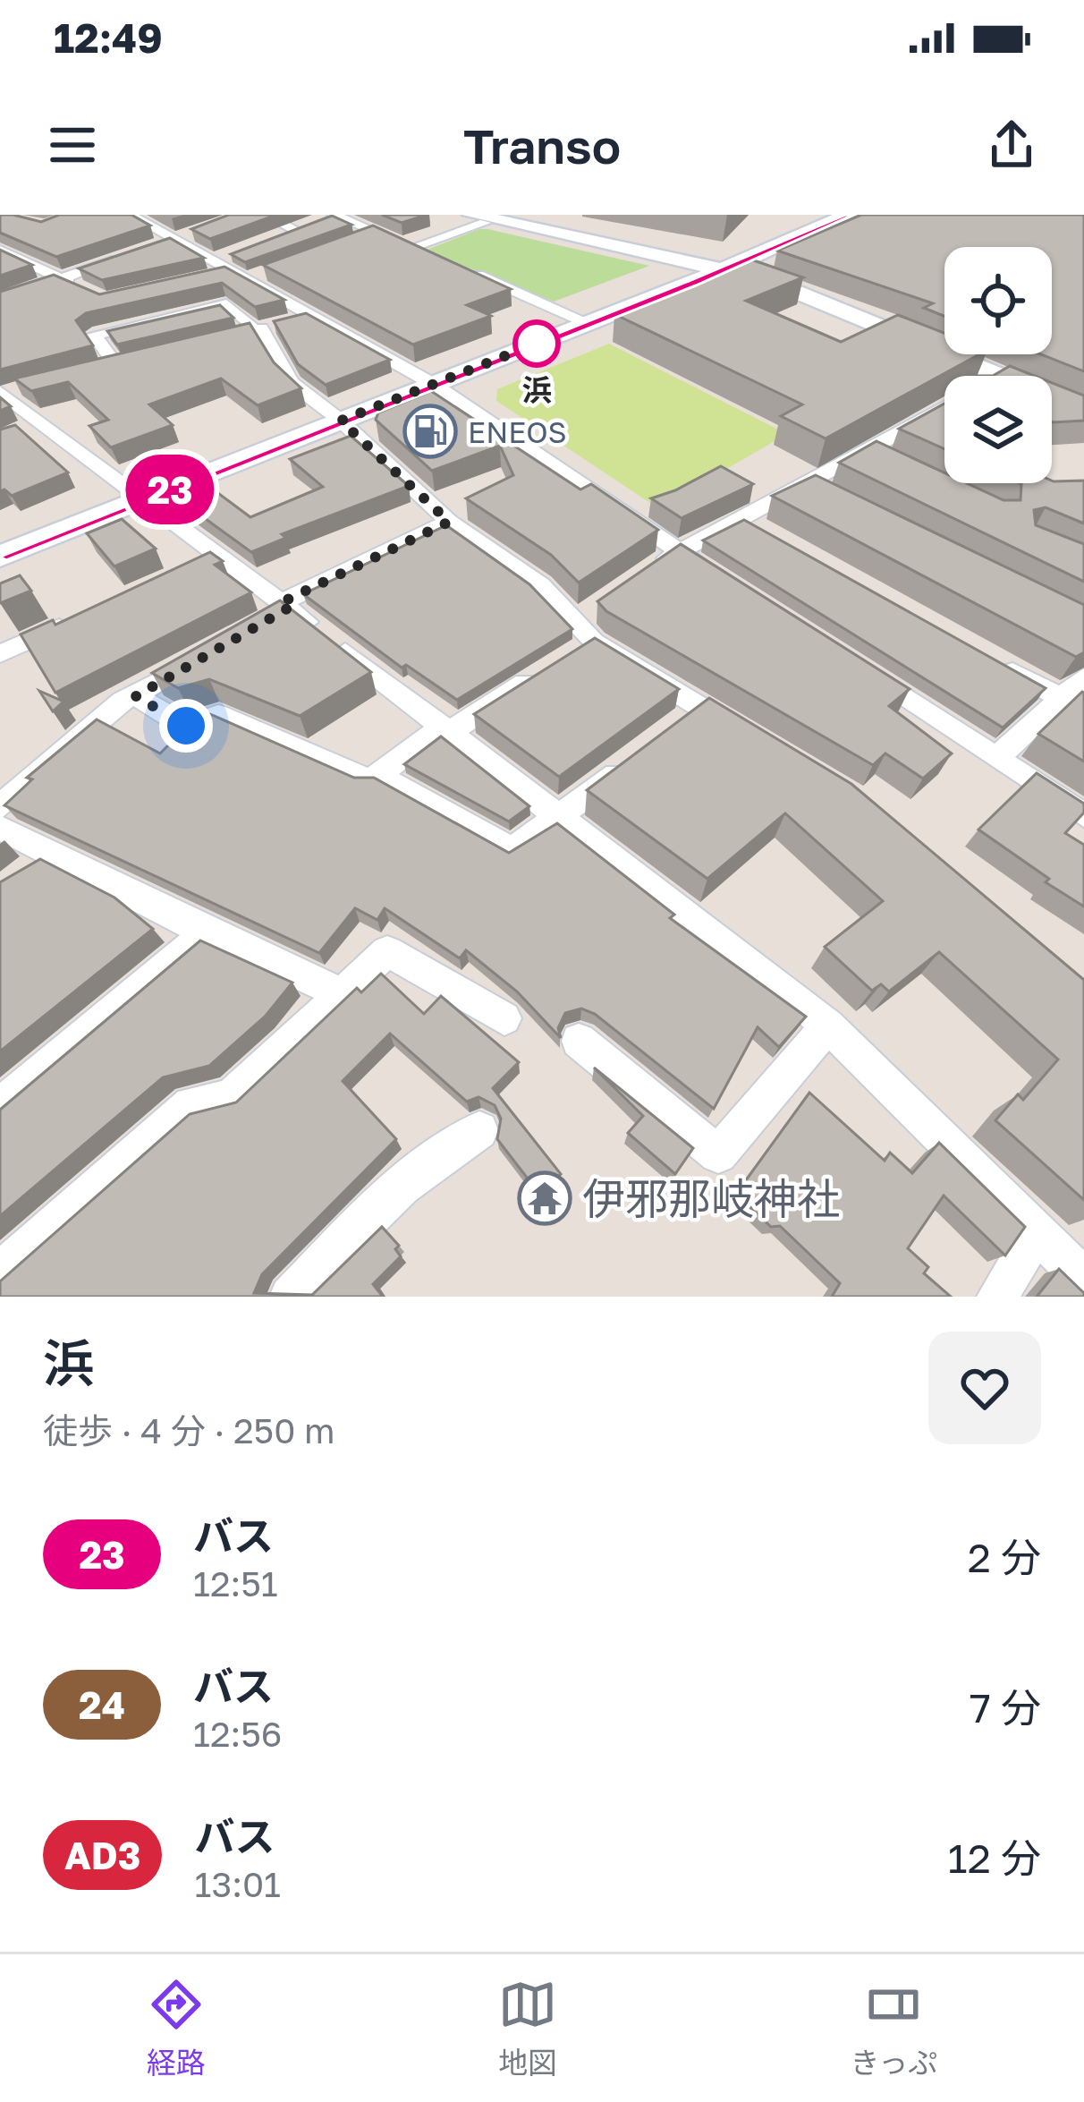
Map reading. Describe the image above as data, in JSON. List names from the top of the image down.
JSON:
{
  "places": {
    "other": ["浜"],
    "fuel station": ["ENEOS"],
    "temple": ["伊邪那岐神社"]
  },
  "lines": ["bus line 23"],
  "page": {
    "status": "12:49",
    "header": "Transo",
    "on_map": "23",
    "heading": ["浜", "徒歩 · 4 分 · 250 m"],
    "list": [
      {
        "mark": "23",
        "name": "バス",
        "note": "12:51",
        "value": "2 分"
      },
      {
        "mark": "24",
        "name": "バス",
        "note": "12:56",
        "value": "7 分"
      },
      {
        "mark": "AD3",
        "name": "バス",
        "note": "13:01",
        "value": "12 分"
      }
    ],
    "tabs": ["経路", "地図", "きっぷ"]
  }
}
